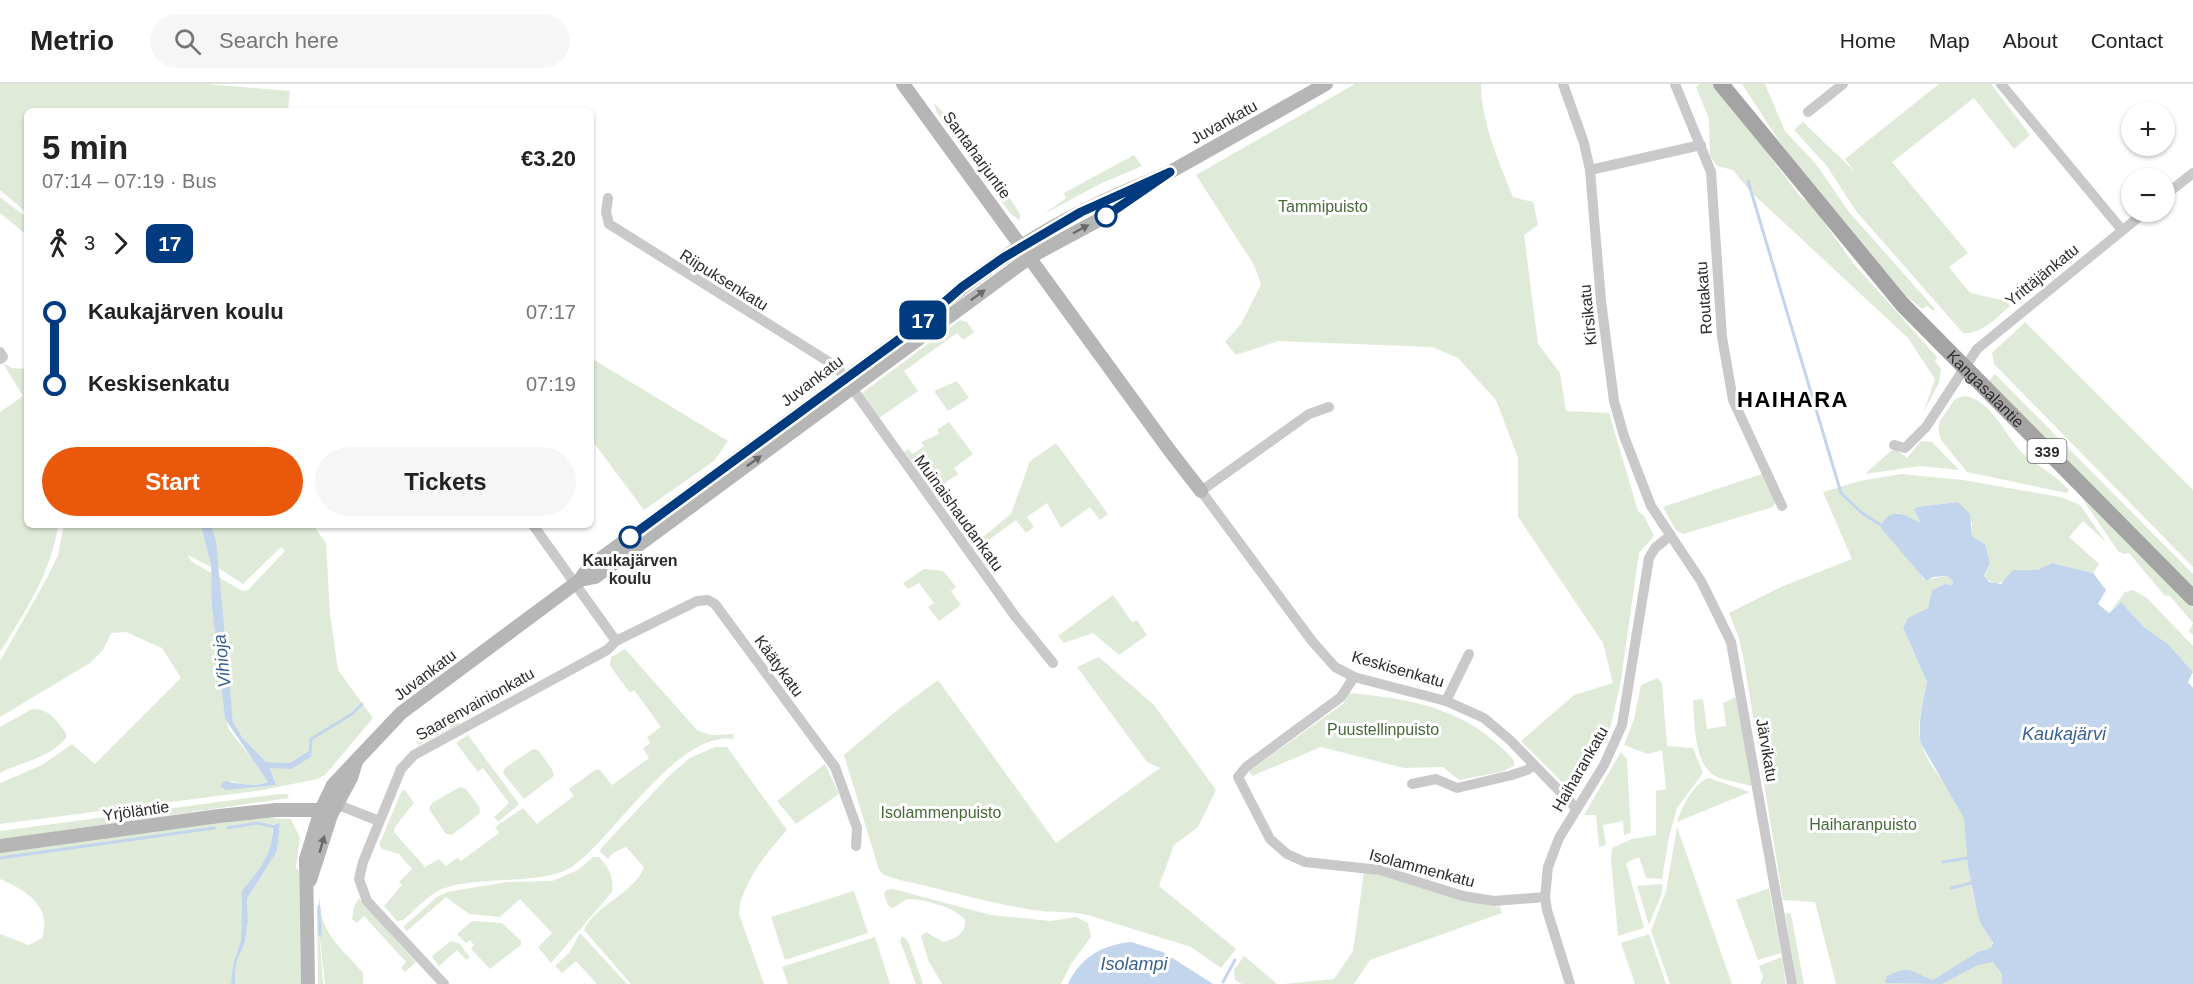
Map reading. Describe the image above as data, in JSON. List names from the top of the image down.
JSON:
{
  "streets": {
    "main road": [
      "Juvankatu",
      "Santaharjuntie",
      "Kangasalantie",
      "339",
      "Keskisenkatu",
      "Yrjöläntie"
    ],
    "street": [
      "Yrittäjänkatu",
      "Riipuksenkatu",
      "Routakatu",
      "Kirsikatu",
      "Muinaishaudankatu",
      "Käätykatu",
      "Saarenvainionkatu",
      "Järvikatu",
      "Haiharankatu",
      "Isolammenkatu"
    ]
  },
  "crossings": [
    ["Juvankatu", "Santaharjuntie"],
    ["Juvankatu", "Riipuksenkatu"],
    ["Juvankatu", "Muinaishaudankatu"],
    ["Juvankatu", "Keskisenkatu"],
    ["Juvankatu", "Yrjöläntie"],
    ["Santaharjuntie", "Keskisenkatu"],
    ["Yrittäjänkatu", "Kangasalantie"],
    ["Riipuksenkatu", "Muinaishaudankatu"],
    ["Kirsikatu", "Järvikatu"],
    ["Kirsikatu", "Haiharankatu"],
    ["Käätykatu", "Saarenvainionkatu"],
    ["Keskisenkatu", "Haiharankatu"],
    ["Keskisenkatu", "Isolammenkatu"],
    ["Järvikatu", "Haiharankatu"],
    ["Haiharankatu", "Isolammenkatu"]
  ],
  "districts": ["HAIHARA"],
  "water": ["Vihioja", "Kaukajärvi", "Isolampi"],
  "parks": [
    "Tammipuisto",
    "Puustellinpuisto",
    "Isolammenpuisto",
    "Haiharanpuisto"
  ],
  "places": ["Kaukajärven koulu"],
  "lines": ["bus line 17"],
  "page": {
    "header": "Metrio",
    "search": "Search here",
    "nav": [
      "Home",
      "Map",
      "About",
      "Contact"
    ],
    "on_map": "17",
    "map_buttons": ["+", "−"],
    "heading": ["5 min", "07:14 – 07:19 · Bus", "€3.20"],
    "legs": ["3", "17"],
    "list": [
      {
        "name": "Kaukajärven koulu",
        "value": "07:17"
      },
      {
        "name": "Keskisenkatu",
        "value": "07:19"
      }
    ],
    "buttons": ["Start", "Tickets"]
  }
}
